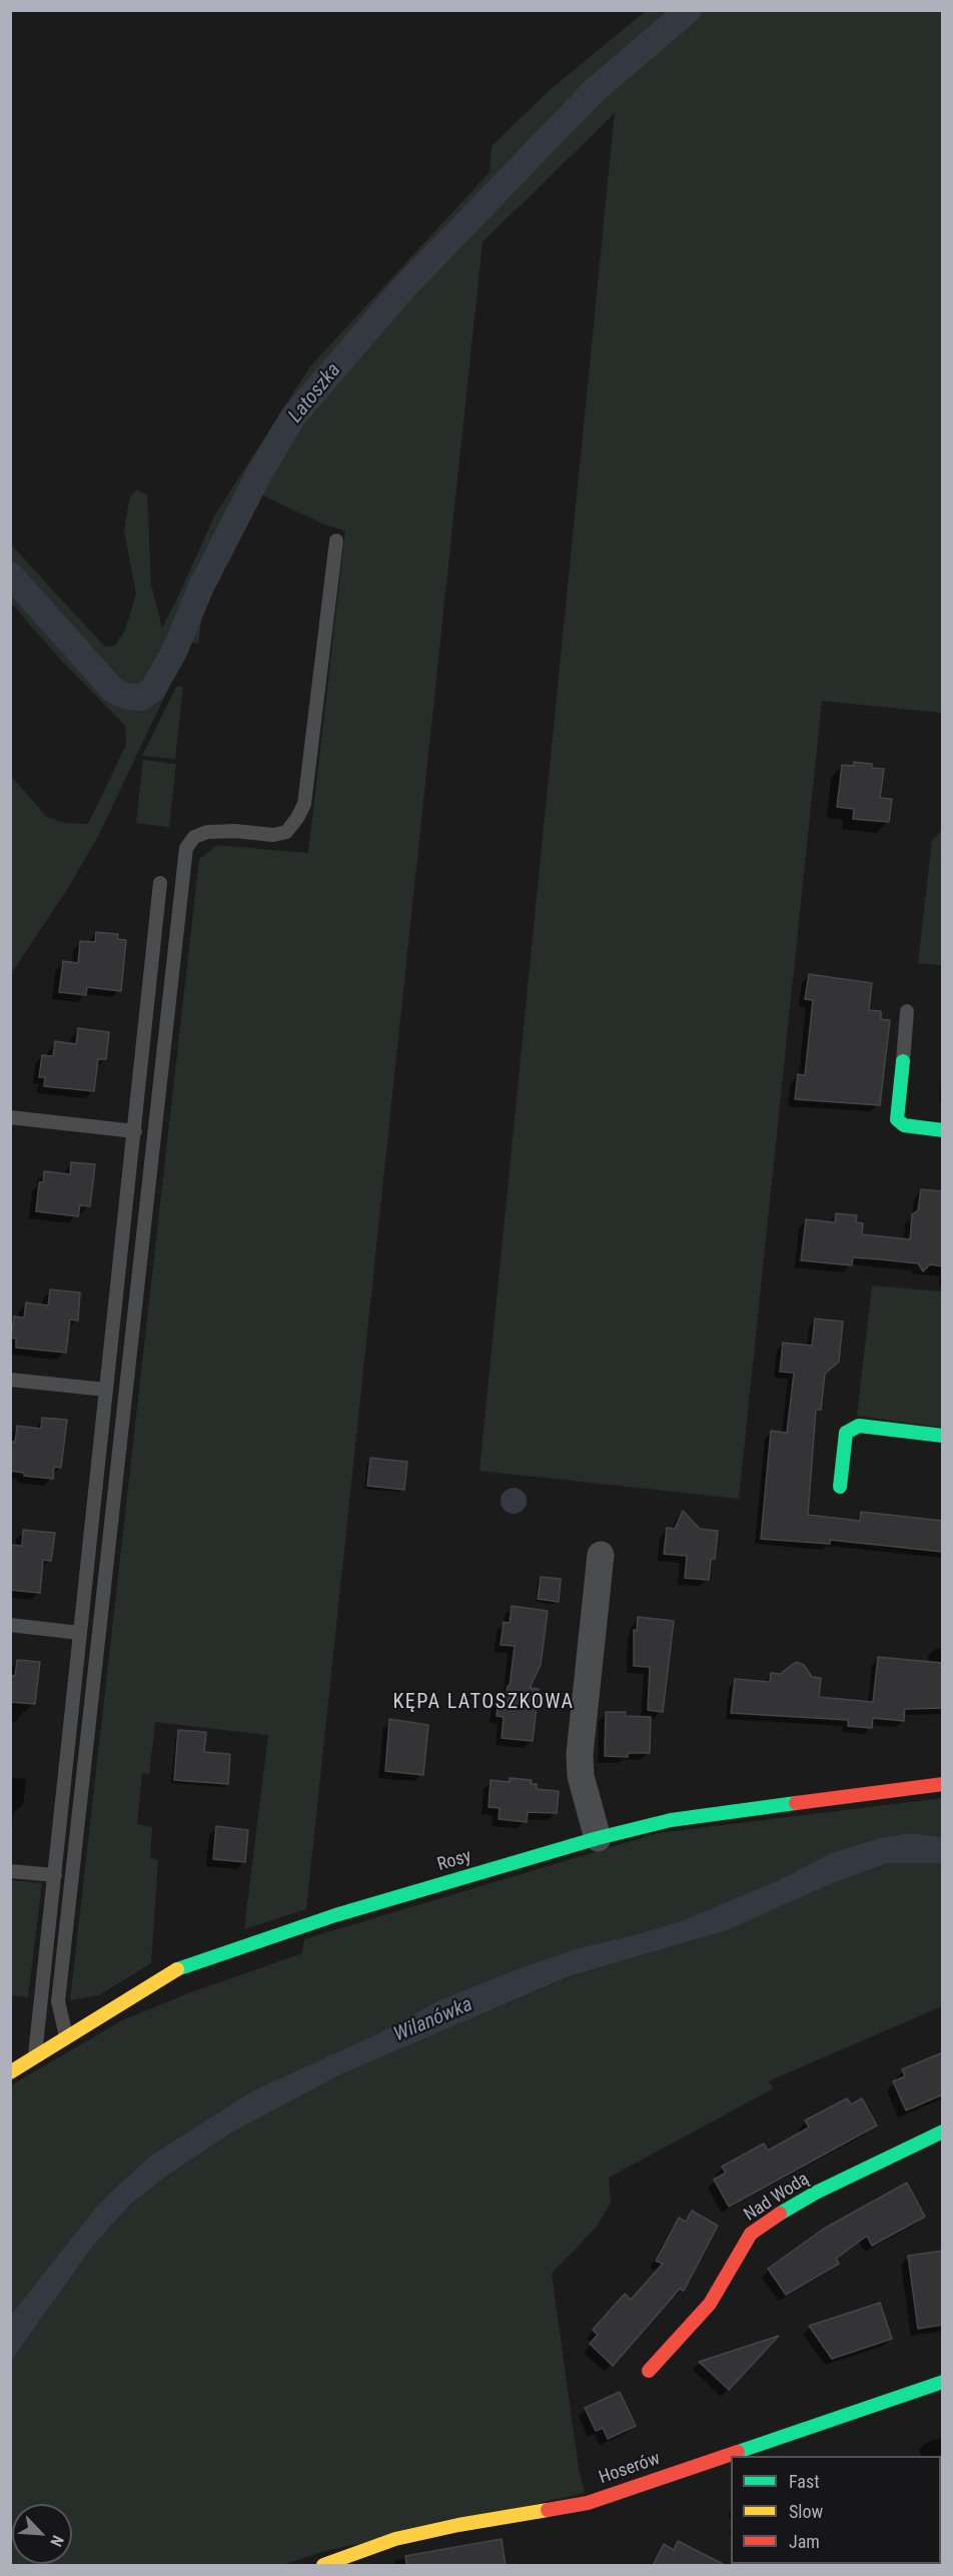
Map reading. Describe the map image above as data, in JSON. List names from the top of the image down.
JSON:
{
  "streets": {
    "street": ["Rosy", "Nad Wodą", "Hoserów"]
  },
  "districts": ["KĘPA LATOSZKOWA"],
  "water": ["Latoszka", "Wilanówka"],
  "legend": ["Fast", "Slow", "Jam"],
  "north": "bottom right"
}
